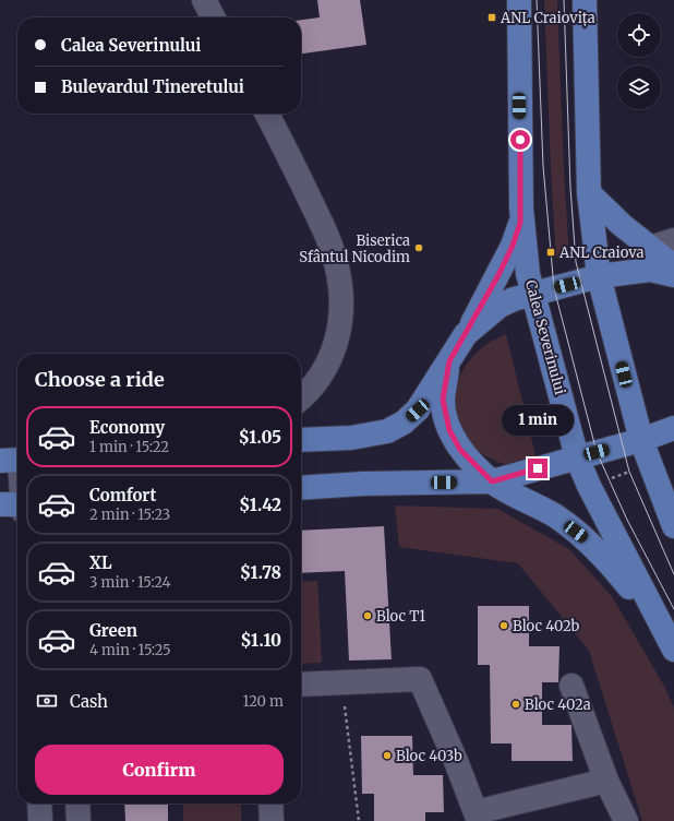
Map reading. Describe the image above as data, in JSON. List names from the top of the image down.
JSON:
{
  "streets": {
    "main road": ["Calea Severinului"]
  },
  "places": {
    "transit": ["ANL Craiovița", "ANL Craiova"],
    "other": [
      "Biserica Sfântul Nicodim",
      "Bloc T1",
      "Bloc 402b",
      "Bloc 402a",
      "Bloc 403b"
    ]
  },
  "page": {
    "banner": ["Calea Severinului", "Bulevardul Tineretului"],
    "heading": "Choose a ride",
    "bubble": "1 min",
    "list": [
      {
        "name": "Economy",
        "note": "1 min · 15:22",
        "value": "$1.05"
      },
      {
        "name": "Comfort",
        "note": "2 min · 15:23",
        "value": "$1.42"
      },
      {
        "name": "XL",
        "note": "3 min · 15:24",
        "value": "$1.78"
      },
      {
        "name": "Green",
        "note": "4 min · 15:25",
        "value": "$1.10"
      }
    ],
    "pay": ["Cash", "120 m"],
    "buttons": "Confirm"
  }
}
